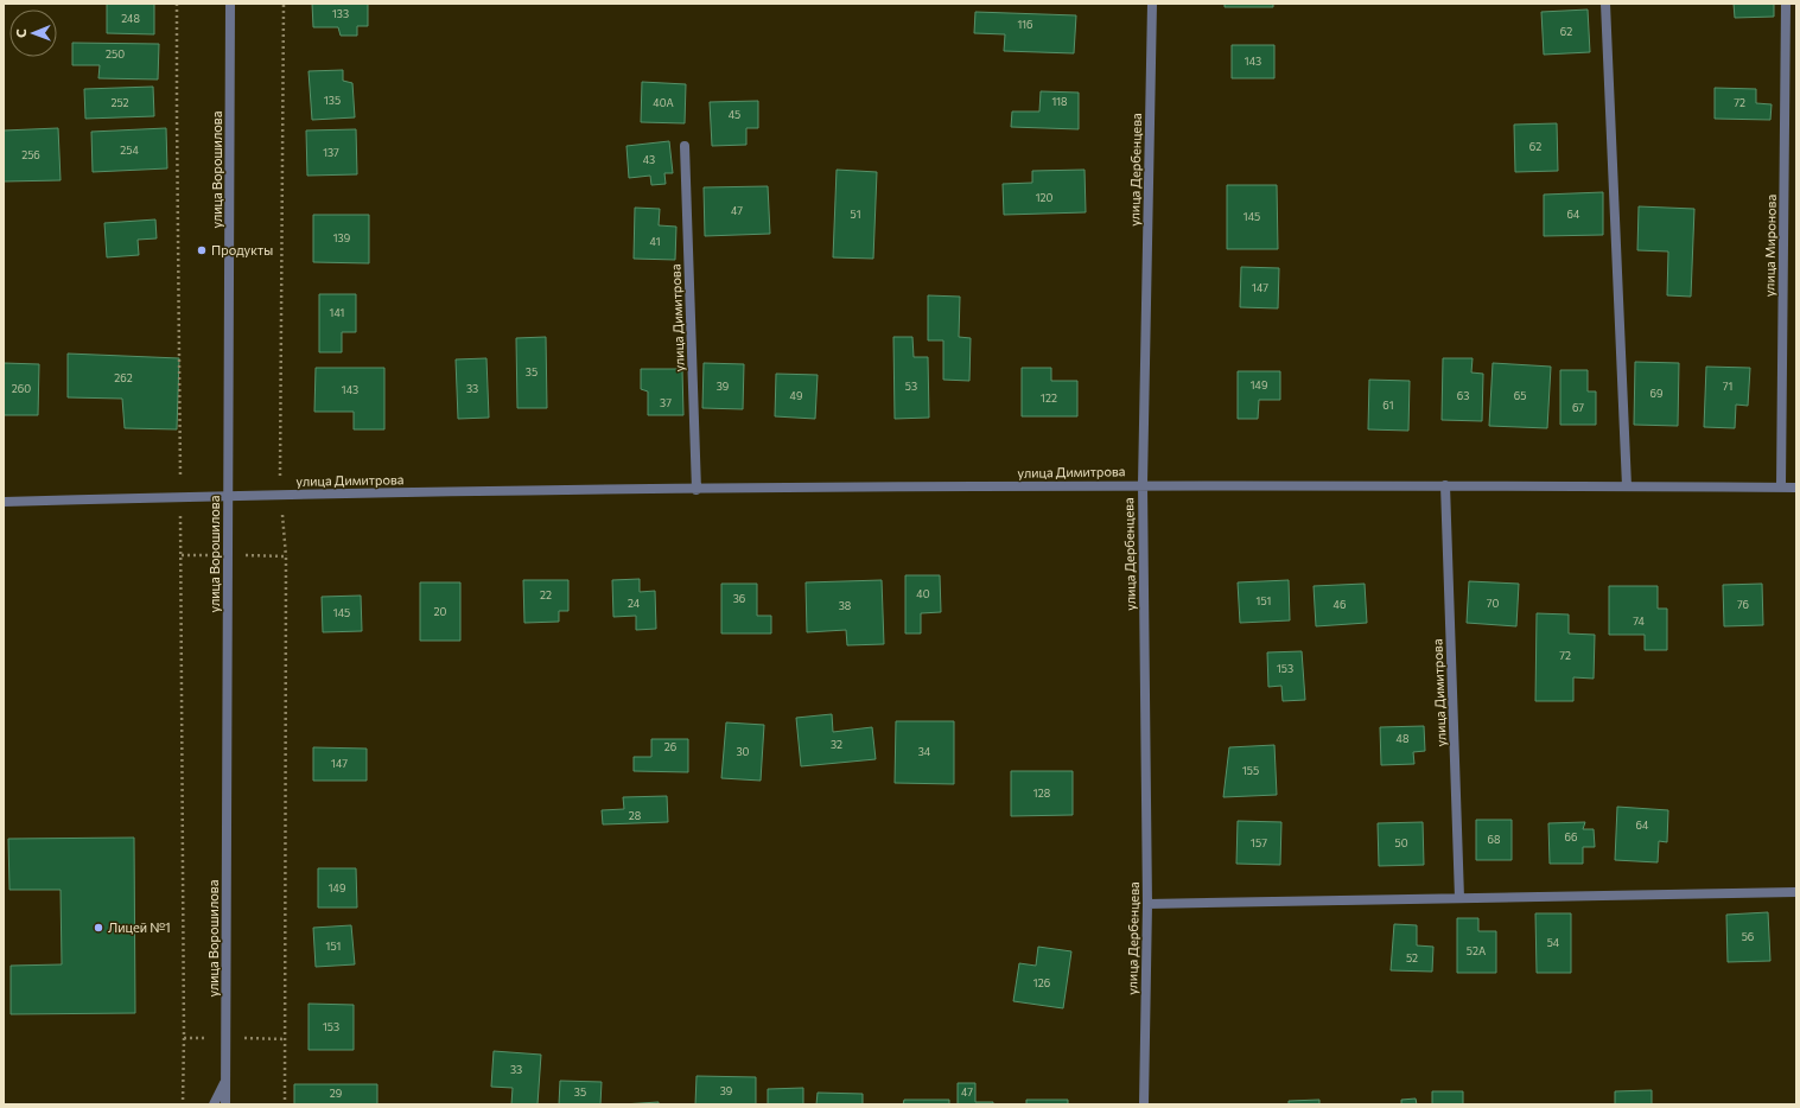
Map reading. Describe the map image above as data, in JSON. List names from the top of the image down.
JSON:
{
  "streets": {
    "street": [
      "улица Ворошилова",
      "улица Дербенцева",
      "улица Миронова",
      "улица Димитрова"
    ]
  },
  "crossings": [
    ["улица Ворошилова", "улица Димитрова"],
    ["улица Дербенцева", "улица Димитрова"],
    ["улица Миронова", "улица Димитрова"]
  ],
  "places": ["Продукты", "Лицей №1"],
  "house_numbers": [
    "133",
    "248",
    "116",
    "62",
    "250",
    "143",
    "135",
    "118",
    "252",
    "40А",
    "72",
    "45",
    "62",
    "254",
    "137",
    "256",
    "43",
    "120",
    "47",
    "51",
    "64",
    "145",
    "139",
    "41",
    "147",
    "141",
    "35",
    "262",
    "149",
    "39",
    "53",
    "71",
    "260",
    "33",
    "143",
    "69",
    "49",
    "63",
    "65",
    "122",
    "37",
    "61",
    "67",
    "40",
    "22",
    "36",
    "151",
    "24",
    "70",
    "46",
    "76",
    "38",
    "20",
    "145",
    "74",
    "72",
    "153",
    "48",
    "32",
    "26",
    "30",
    "34",
    "147",
    "155",
    "128",
    "28",
    "64",
    "66",
    "68",
    "157",
    "50",
    "149",
    "56",
    "54",
    "151",
    "52А",
    "52",
    "126",
    "153",
    "33",
    "39",
    "35",
    "47",
    "29"
  ],
  "north": "left"
}
